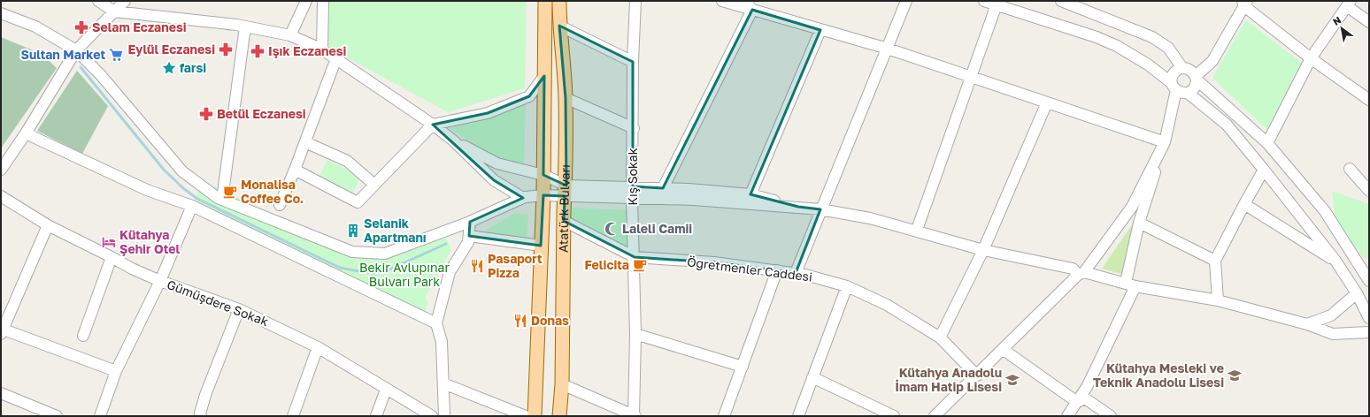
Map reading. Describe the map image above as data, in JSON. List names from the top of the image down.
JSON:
{
  "streets": {
    "main road": ["Atatürk Bulvarı"],
    "street": ["Kış Sokak", "Öğretmenler Caddesi", "Gümüşdere Sokak"]
  },
  "crossings": [
    ["Kış Sokak", "Öğretmenler Caddesi"],
    ["Atatürk Bulvarı", "Öğretmenler Caddesi"]
  ],
  "parks": ["Bekir Avlupınar Bulvarı Park"],
  "places": {
    "pharmacy": [
      "Selam Eczanesi",
      "Eylül Eczanesi",
      "Işık Eczanesi",
      "Betül Eczanesi"
    ],
    "supermarket": ["Sultan Market"],
    "place": ["farsi"],
    "cafe": ["Monalisa Coffee Co.", "Felicita"],
    "mosque": ["Laleli Camii"],
    "building": ["Selanik Apartmanı"],
    "hotel": ["Kütahya Şehir Otel"],
    "restaurant": ["Pasaport Pizza", "Donas"],
    "school or university": ["Kütahya Mesleki ve Teknik Anadolu Lisesi", "Kütahya Anadolu İmam Hatip Lisesi"]
  },
  "north": "top left"
}
